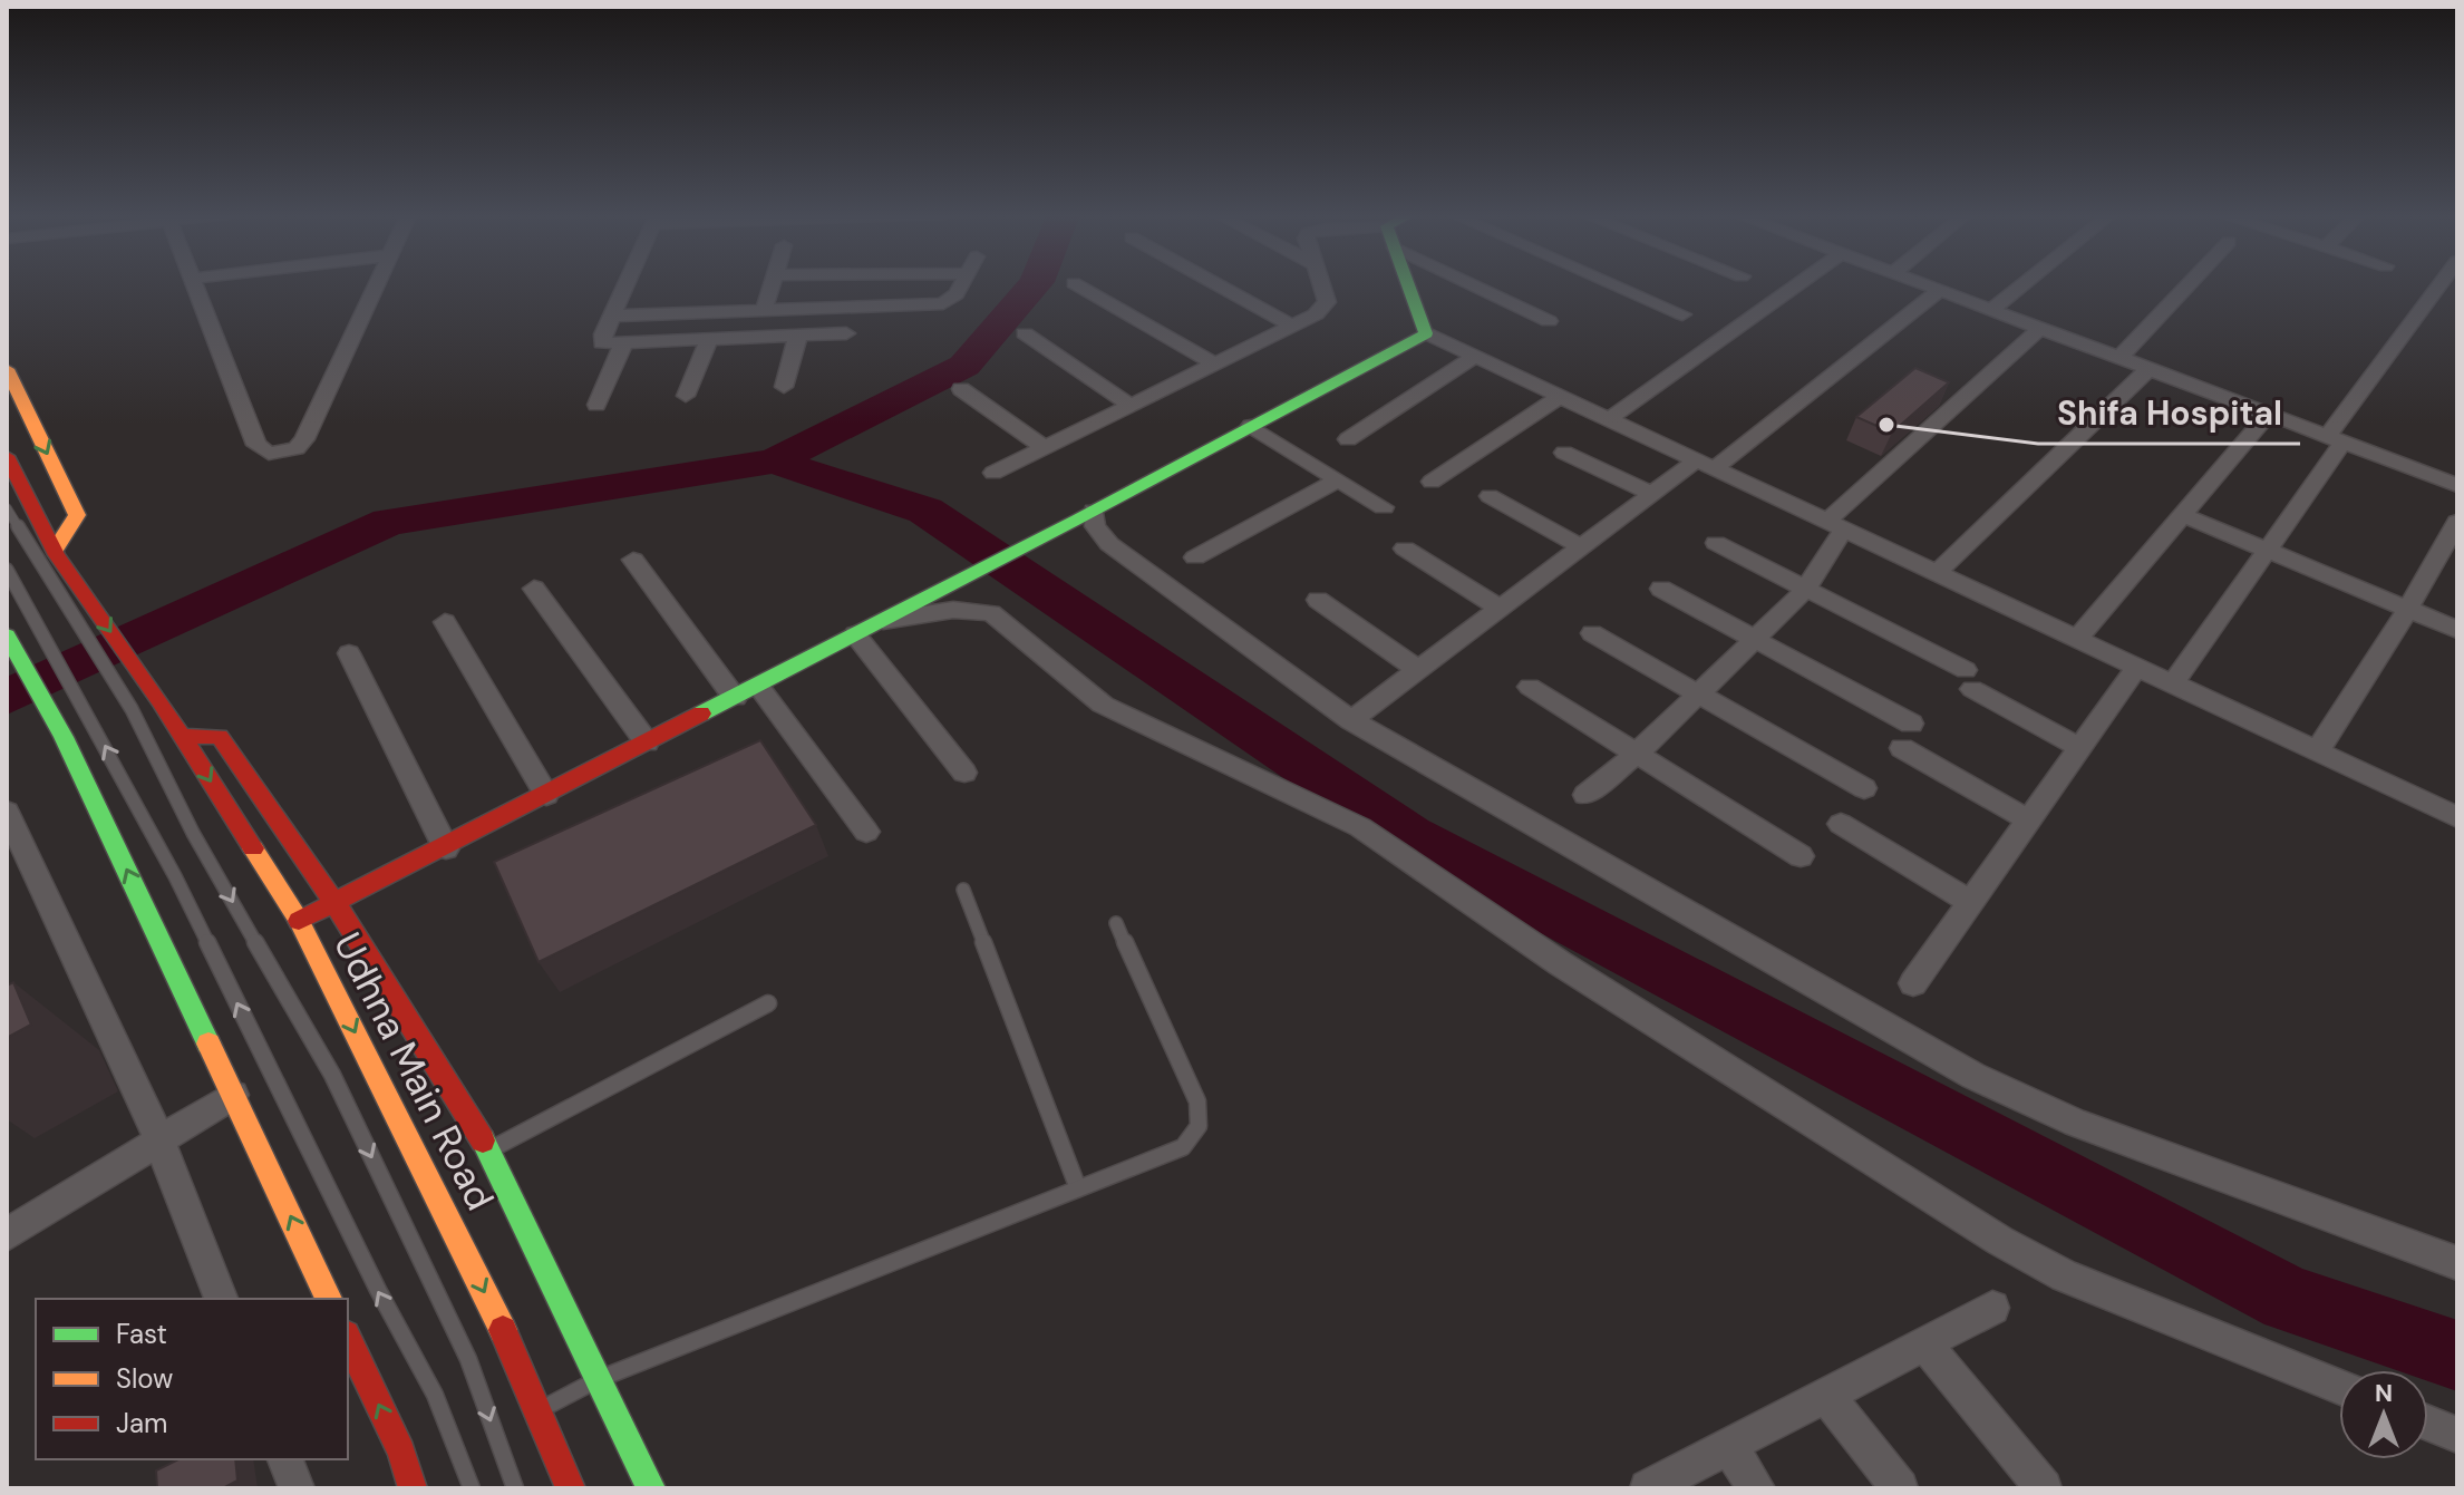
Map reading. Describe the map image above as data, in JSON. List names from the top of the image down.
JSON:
{
  "streets": {
    "main road": ["Udhna Main Road"]
  },
  "places": ["Shifa Hospital"],
  "legend": ["Fast", "Slow", "Jam"],
  "north": "top"
}
